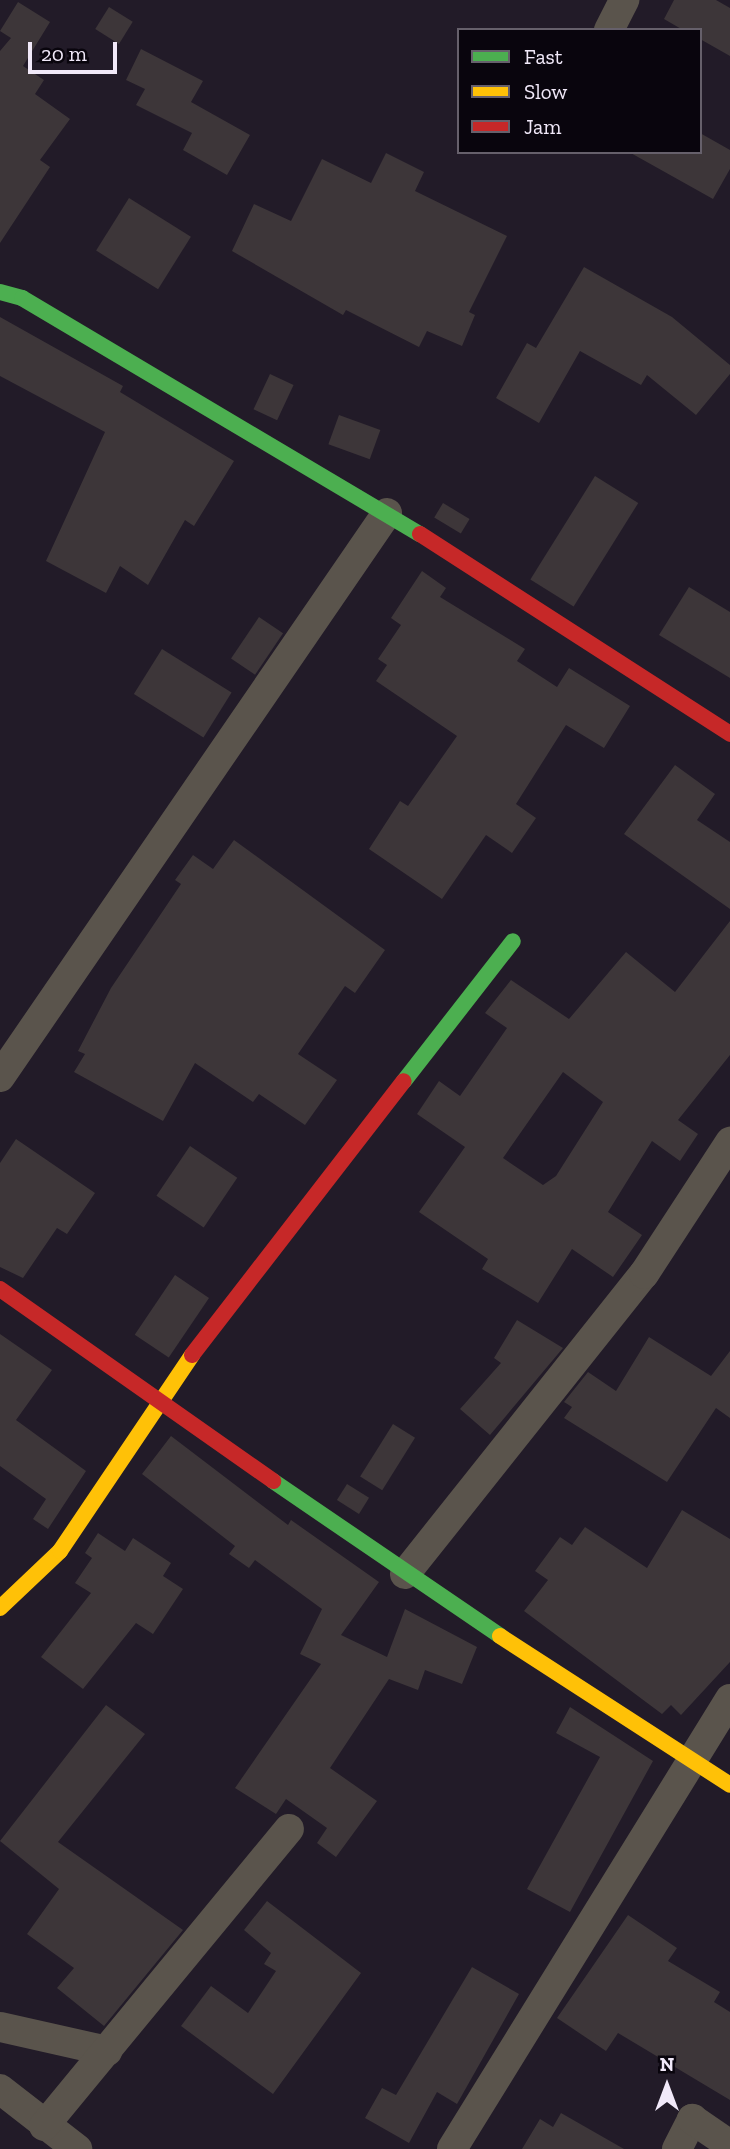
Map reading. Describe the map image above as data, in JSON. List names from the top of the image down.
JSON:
{
  "legend": ["Fast", "Slow", "Jam"],
  "scale_bar": "20 m",
  "north": "top"
}
